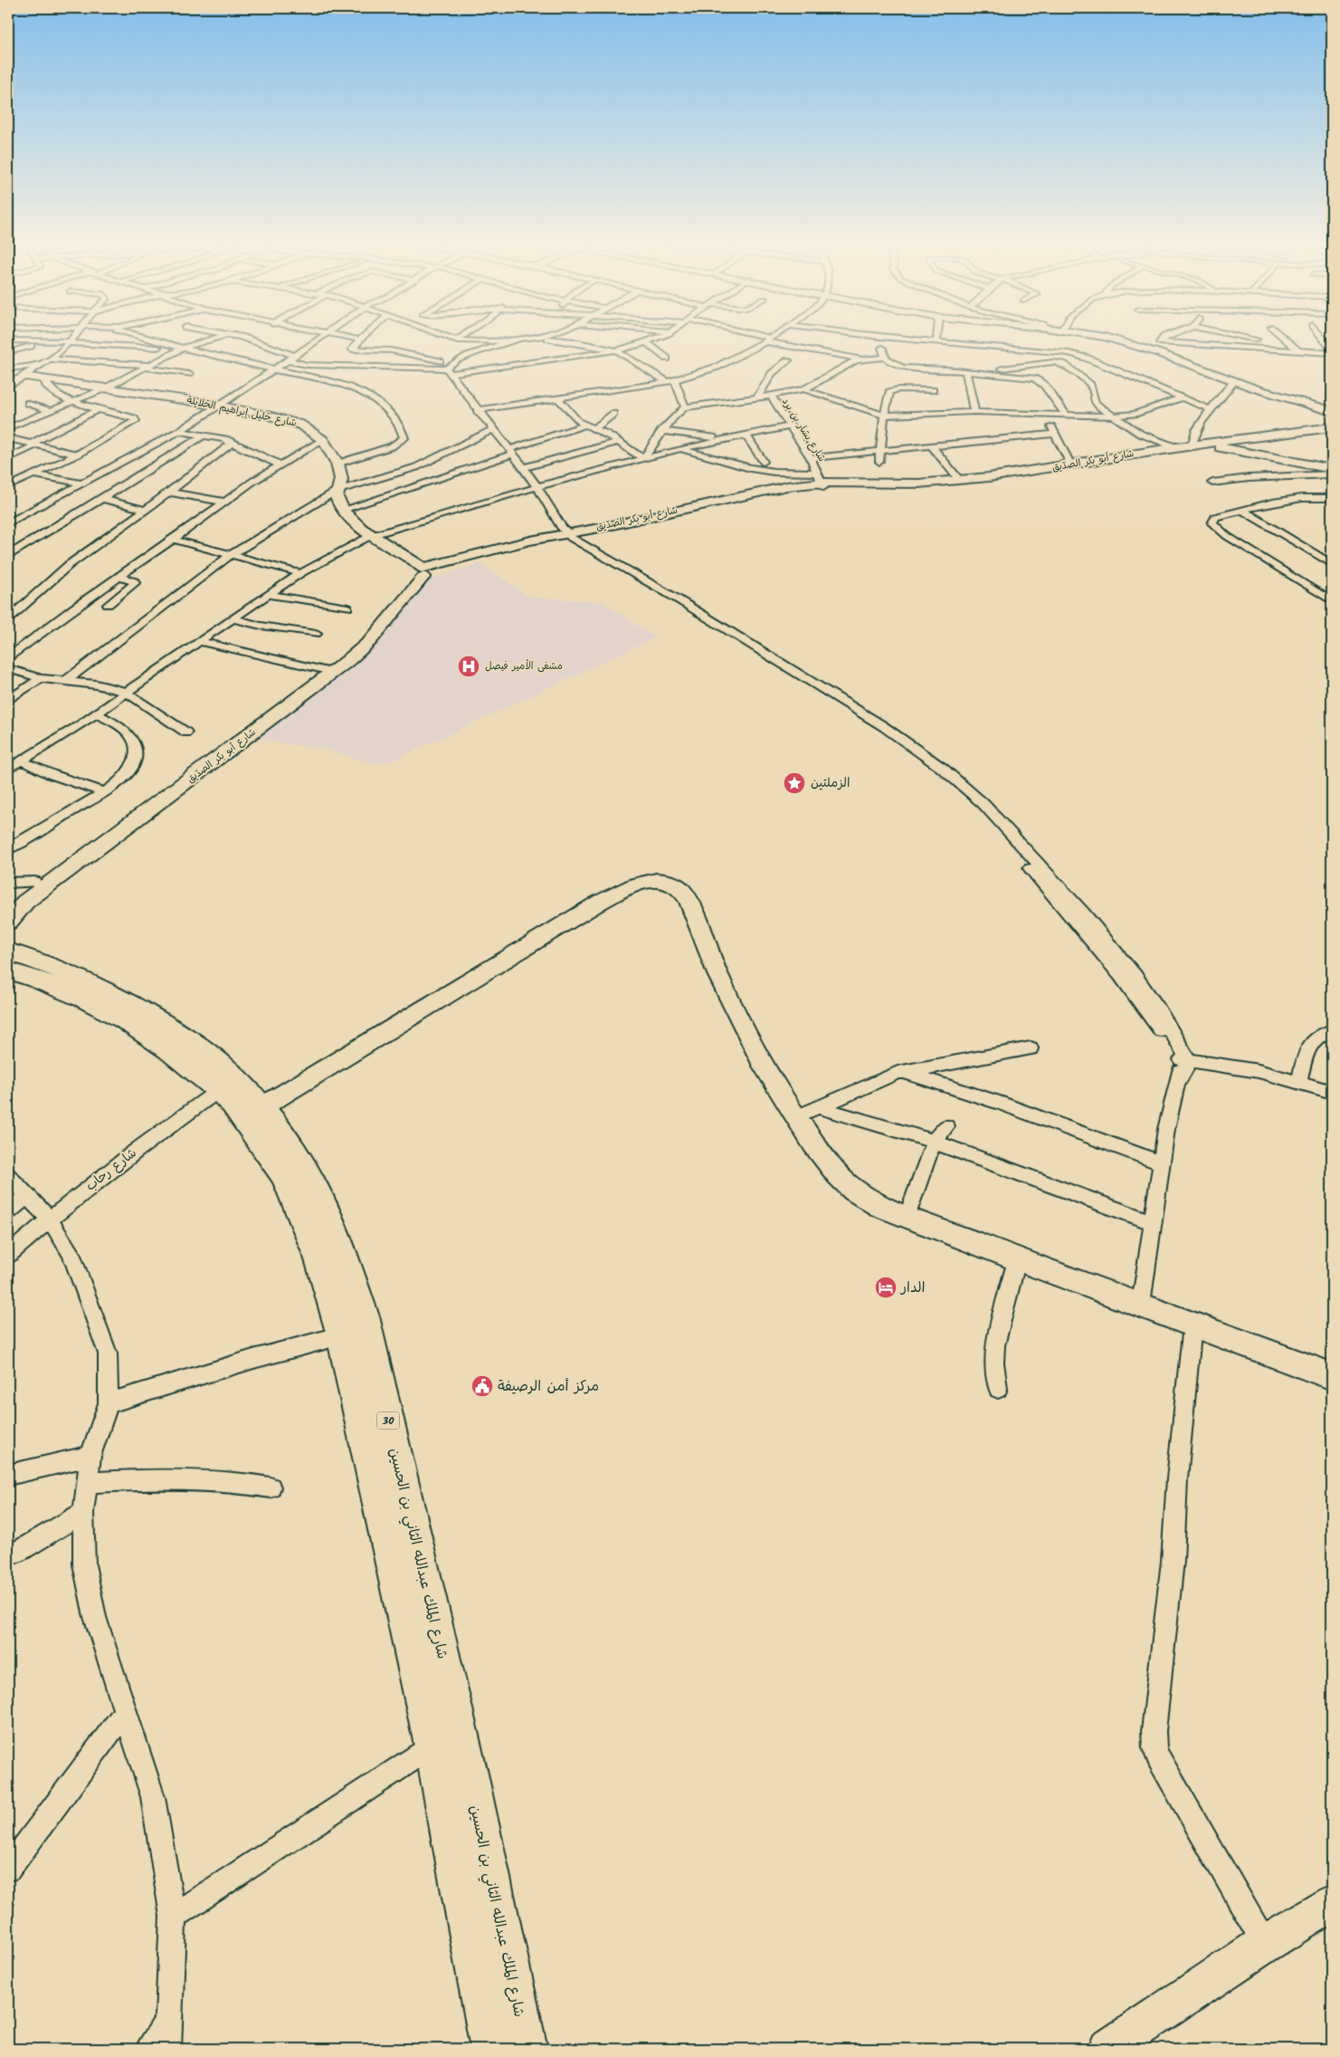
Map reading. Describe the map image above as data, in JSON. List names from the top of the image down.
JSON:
{
  "streets": {
    "main road": ["30", "شارع الملك عبدالله الثاني بن الحسين"],
    "street": [
      "شارع خليل إبراهيم الخلايلة",
      "شارع بشار بن برد",
      "شارع أبو بكر الصدّيق",
      "شارع رحاب"
    ]
  },
  "crossings": [
    ["شارع خليل إبراهيم الخلايلة", "شارع أبو بكر الصدّيق"],
    ["شارع بشار بن برد", "شارع أبو بكر الصدّيق"],
    ["شارع رحاب", "شارع الملك عبدالله الثاني بن الحسين"]
  ],
  "places": {
    "hospital": ["مشفى الأمير فيصل"],
    "place": ["الزملتين"],
    "hotel": ["الدار"],
    "public building": ["مركز أمن الرصيفة"]
  }
}
